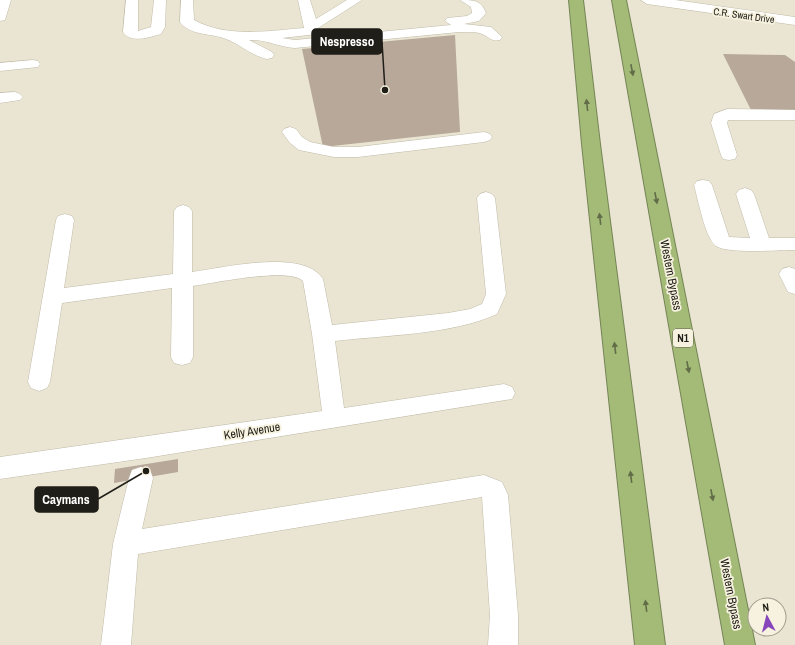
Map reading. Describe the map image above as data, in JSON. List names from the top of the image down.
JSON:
{
  "streets": {
    "highway": ["Western Bypass", "N1"],
    "street": ["C.R. Swart Drive", "Kelly Avenue"]
  },
  "places": ["Nespresso", "Caymans"],
  "north": "top"
}
